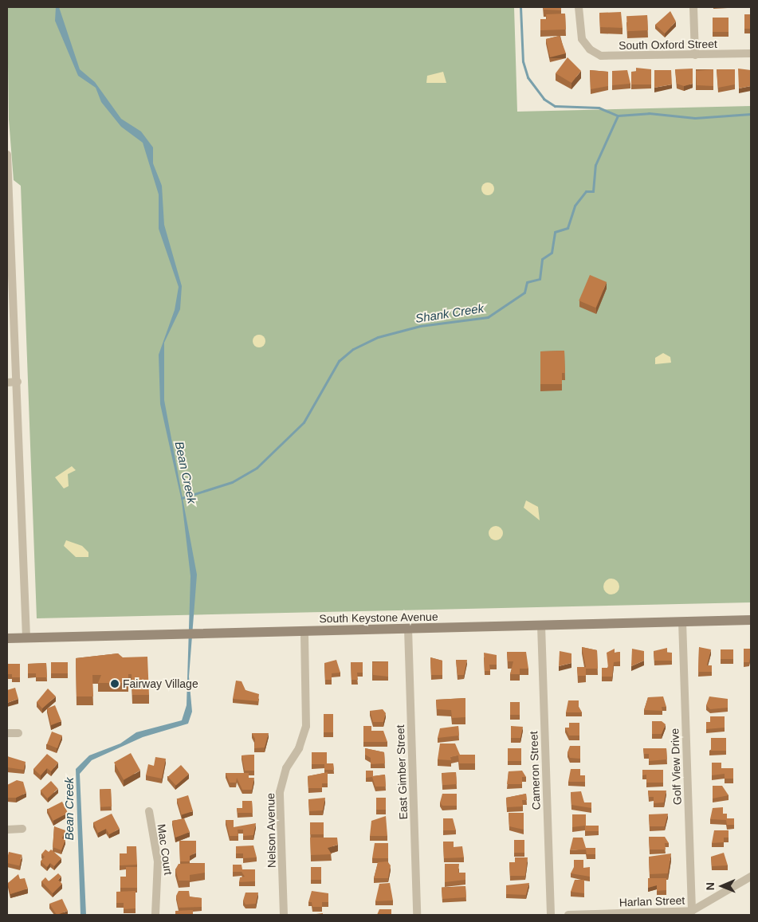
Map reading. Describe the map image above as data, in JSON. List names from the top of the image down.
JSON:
{
  "streets": {
    "main road": ["South Keystone Avenue"],
    "street": [
      "South Oxford Street",
      "Golf View Drive",
      "Cameron Street",
      "East Gimber Street",
      "Nelson Avenue",
      "Mac Court",
      "Harlan Street"
    ]
  },
  "crossings": [
    ["South Keystone Avenue", "Golf View Drive"],
    ["South Keystone Avenue", "Cameron Street"],
    ["South Keystone Avenue", "East Gimber Street"],
    ["South Keystone Avenue", "Nelson Avenue"],
    ["Golf View Drive", "Harlan Street"]
  ],
  "water": ["Shank Creek", "Bean Creek"],
  "places": ["Fairway Village"],
  "north": "left"
}
